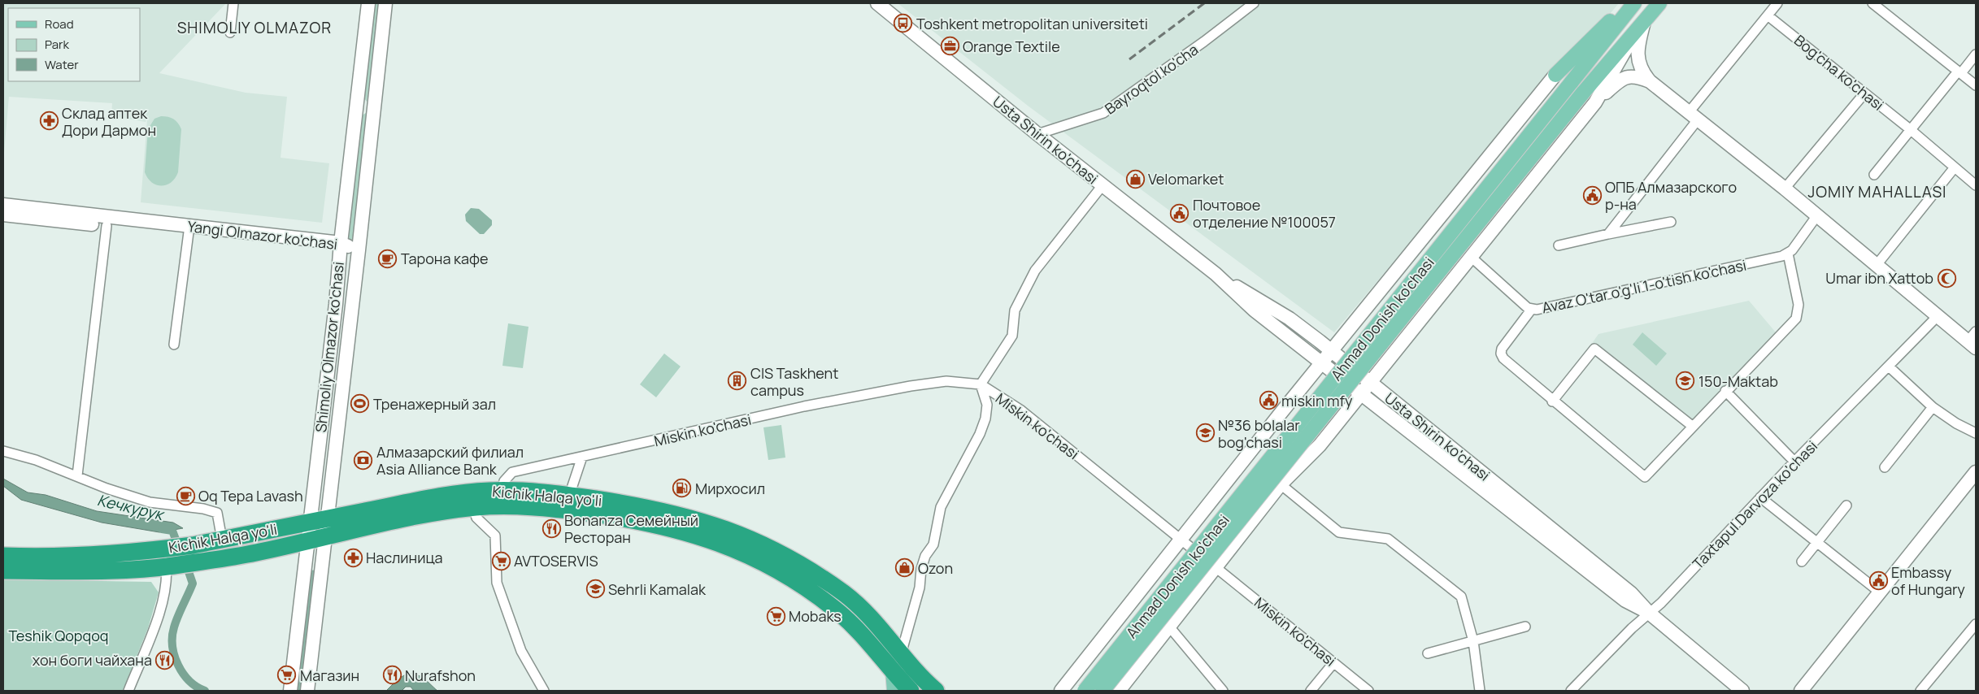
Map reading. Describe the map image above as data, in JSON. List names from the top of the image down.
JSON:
{
  "streets": {
    "highway": ["Kichik Halqa yo'li"],
    "main road": [
      "Usta Shirin ko'chasi",
      "Yangi Olmazor ko'chasi",
      "Ahmad Donish ko'chasi",
      "Shimoliy Olmazor ko'chasi"
    ],
    "street": [
      "Bog'cha ko'chasi",
      "Bayroqtol ko'cha",
      "Avaz O'tar o'g'li 1-o'tish ko'chasi",
      "Miskin ko'chasi",
      "Taxtapul Darvoza ko'chasi"
    ]
  },
  "crossings": [
    ["Bayroqtol ko'cha", "Usta Shirin ko'chasi"],
    ["Usta Shirin ko'chasi", "Ahmad Donish ko'chasi"],
    ["Usta Shirin ko'chasi", "Taxtapul Darvoza ko'chasi"],
    ["Yangi Olmazor ko'chasi", "Shimoliy Olmazor ko'chasi"],
    ["Avaz O'tar o'g'li 1-o'tish ko'chasi", "Ahmad Donish ko'chasi"],
    ["Ahmad Donish ko'chasi", "Miskin ko'chasi"],
    ["Shimoliy Olmazor ko'chasi", "Kichik Halqa yo'li"],
    ["Miskin ko'chasi", "Kichik Halqa yo'li"]
  ],
  "districts": ["SHIMOLIY OLMAZOR", "JOMIY MAHALLASI"],
  "water": ["Кечкурук"],
  "parks": ["Teshik Qopqoq"],
  "places": {
    "bus stop": ["Toshkent metropolitan universiteti"],
    "office": ["Orange Textile"],
    "pharmacy": ["Склад аптек Дори Дармон", "Наслиница"],
    "shop": ["Velomarket", "Ozon"],
    "public building": [
      "ОПБ Алмазарского р-на",
      "Почтовое отделение №100057",
      "miskin mfy",
      "Embassy of Hungary"
    ],
    "cafe": ["Тарона кафе", "Oq Tepa Lavash"],
    "mosque": ["Umar ibn Xattob"],
    "building": ["CIS Taskhent campus"],
    "school or university": ["150-Maktab", "№36 bolalar bog'chasi", "Sehrli Kamalak"],
    "sports": ["Тренажерный зал"],
    "bank": ["Алмазарский филиал Asia Alliance Bank"],
    "fuel station": ["Мирхосил"],
    "restaurant": ["Bonanza Семейный Ресторан", "хон боги чайхана", "Nurafshon"],
    "supermarket": ["AVTOSERVIS", "Mobaks", "Магазин"]
  },
  "legend": ["Road", "Park", "Water"]
}
